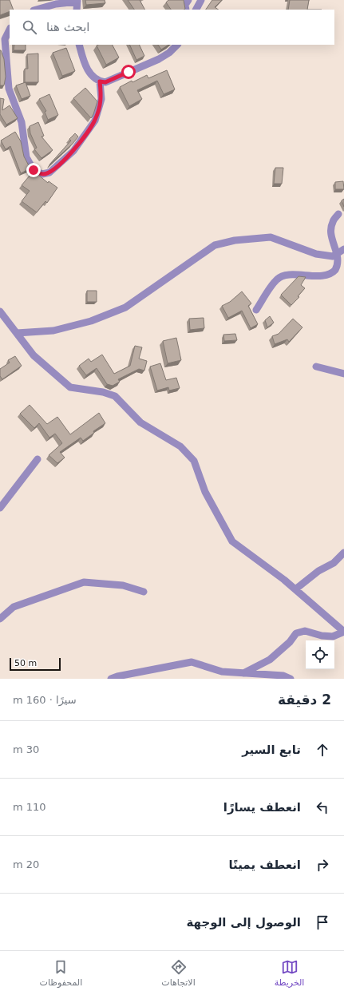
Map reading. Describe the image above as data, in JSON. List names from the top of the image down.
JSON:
{
  "scale_bar": "50 m",
  "page": {
    "search": "ابحث هنا",
    "scale": "50 m",
    "heading": ["2 دقيقة", "سيرًا · 160 m"],
    "list": [
      ["تابع السير", "30 m"],
      ["انعطف يسارًا", "110 m"],
      ["انعطف يمينًا", "20 m"],
      "الوصول إلى الوجهة"
    ],
    "nav": ["الخريطة", "الاتجاهات", "المحفوظات"]
  }
}
